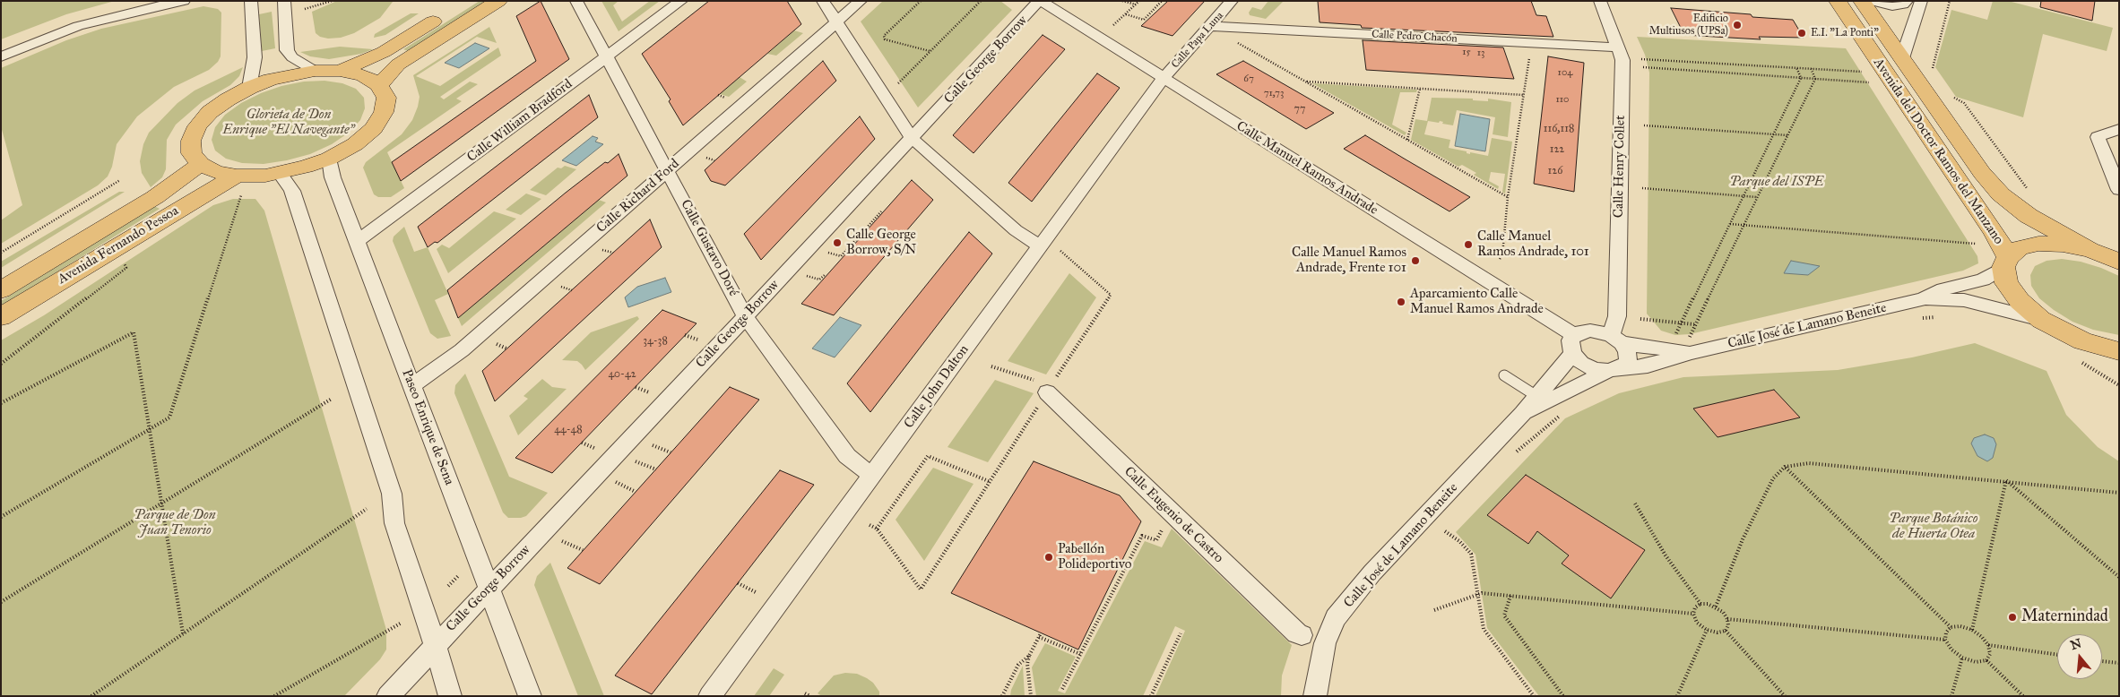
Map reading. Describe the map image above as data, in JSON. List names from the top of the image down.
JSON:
{
  "streets": {
    "main road": ["Avenida del Doctor Ramos del Manzano", "Avenida Fernando Pessoa"],
    "street": [
      "Calle Pedro Chacón",
      "Calle Papa Luna",
      "Calle George Borrow",
      "Calle William Bradford",
      "Calle Henry Collet",
      "Calle Manuel Ramos Andrade",
      "Calle Richard Ford",
      "Calle Gustavo Doré",
      "Calle José de Lamano Beneite",
      "Calle John Dalton",
      "Paseo Enrique de Sena",
      "Calle Eugenio de Castro"
    ]
  },
  "crossings": [
    ["Calle Pedro Chacón", "Calle Papa Luna"],
    ["Calle Pedro Chacón", "Calle Henry Collet"],
    ["Calle Papa Luna", "Calle Manuel Ramos Andrade"],
    ["Calle Papa Luna", "Calle John Dalton"],
    ["Calle George Borrow", "Calle Manuel Ramos Andrade"],
    ["Calle George Borrow", "Calle Gustavo Doré"],
    ["Calle George Borrow", "Paseo Enrique de Sena"],
    ["Calle William Bradford", "Calle Gustavo Doré"],
    ["Calle William Bradford", "Paseo Enrique de Sena"],
    ["Avenida del Doctor Ramos del Manzano", "Calle José de Lamano Beneite"],
    ["Calle Henry Collet", "Calle Manuel Ramos Andrade"],
    ["Calle Henry Collet", "Calle José de Lamano Beneite"],
    ["Calle Manuel Ramos Andrade", "Calle José de Lamano Beneite"],
    ["Calle Manuel Ramos Andrade", "Calle John Dalton"],
    ["Calle Richard Ford", "Calle Gustavo Doré"],
    ["Calle Richard Ford", "Paseo Enrique de Sena"],
    ["Calle Gustavo Doré", "Calle John Dalton"]
  ],
  "parks": [
    "Glorieta de Don Enrique \"El Navegante\"",
    "Parque del ISPE",
    "Parque de Don Juan Tenorio",
    "Parque Botánico de Huerta Otea"
  ],
  "places": [
    "Edificio Multiusos (UPSa)",
    "E.I. \"La Ponti\"",
    "Calle George Borrow, S/N",
    "Calle Manuel Ramos Andrade, 101",
    "Calle Manuel Ramos Andrade, Frente 101",
    "Aparcamiento Calle Manuel Ramos Andrade",
    "Pabellón Polideportivo",
    "Maternindad"
  ],
  "house_numbers": [
    "15",
    "13",
    "104",
    "67",
    "71,73",
    "110",
    "77",
    "116,118",
    "122",
    "126",
    "34-38",
    "40-42",
    "44-48"
  ],
  "north": "top"
}
